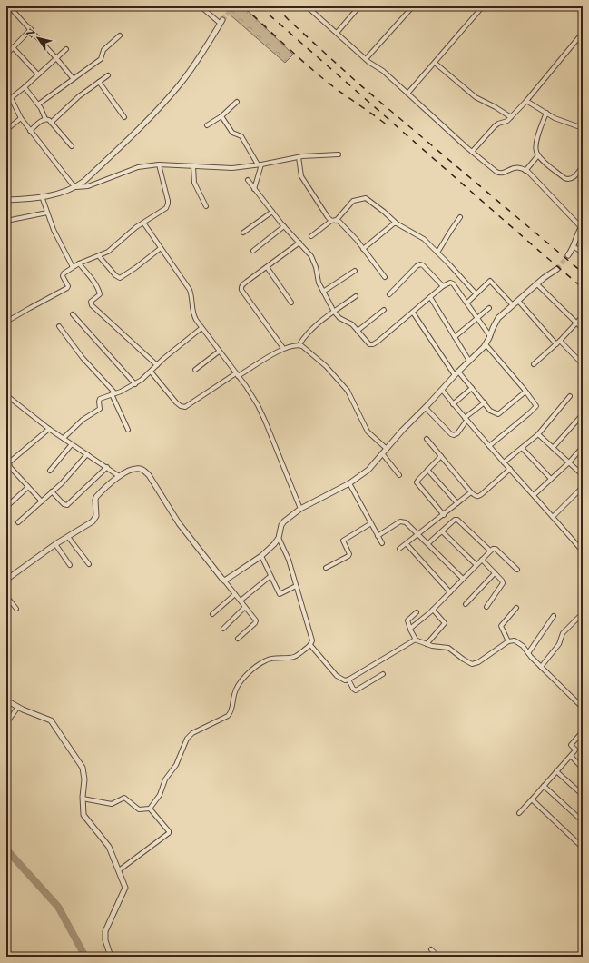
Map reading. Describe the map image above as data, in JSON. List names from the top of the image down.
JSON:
{
  "north": "top left"
}
